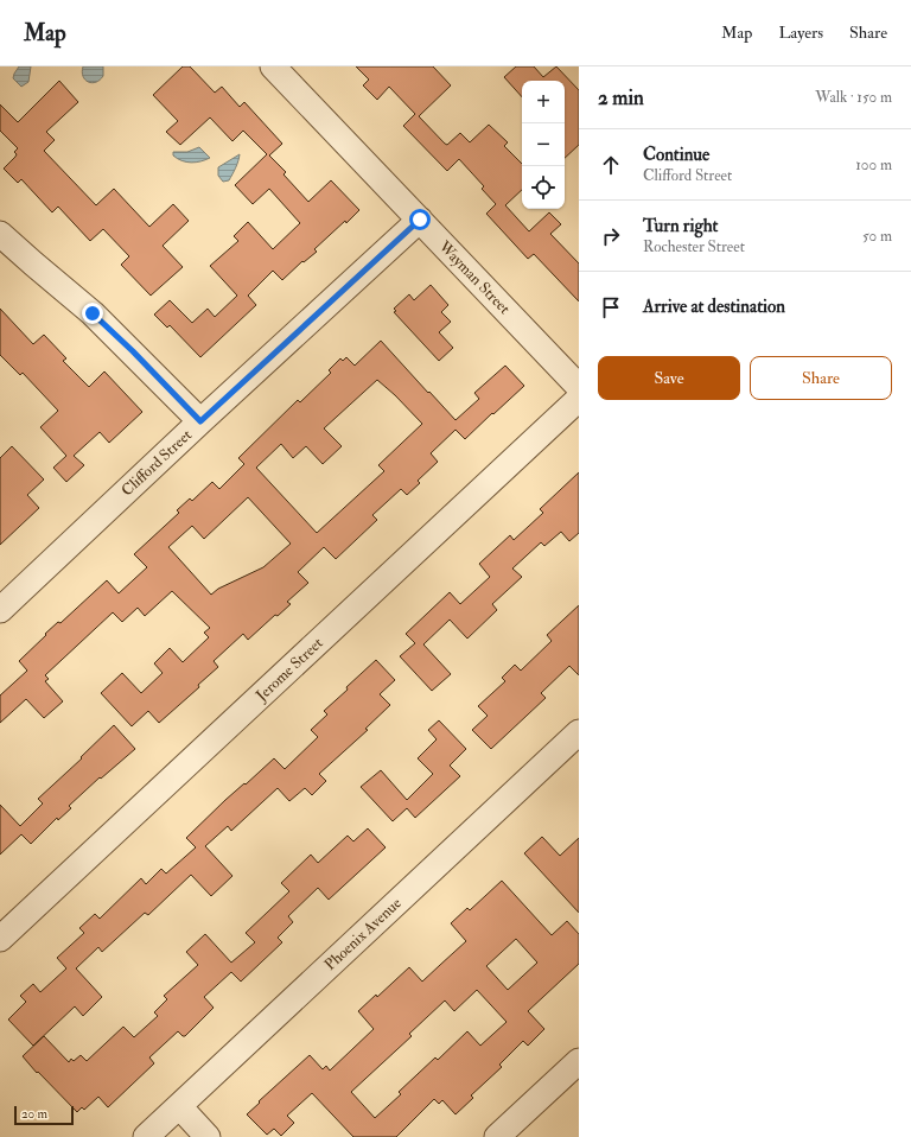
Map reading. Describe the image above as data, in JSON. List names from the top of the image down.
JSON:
{
  "streets": {
    "street": [
      "Wayman Street",
      "Clifford Street",
      "Jerome Street",
      "Phoenix Avenue"
    ]
  },
  "crossings": [
    ["Wayman Street", "Clifford Street"]
  ],
  "scale_bar": "20 m",
  "page": {
    "header": "Map",
    "nav": ["Map", "Layers", "Share"],
    "heading": ["2 min", "Walk · 150 m"],
    "map_buttons": ["+", "−"],
    "list": [
      ["Continue", "Clifford Street", "100 m"],
      ["Turn right", "Rochester Street", "50 m"],
      "Arrive at destination"
    ],
    "buttons": ["Save", "Share"],
    "scale": "20 m"
  }
}
